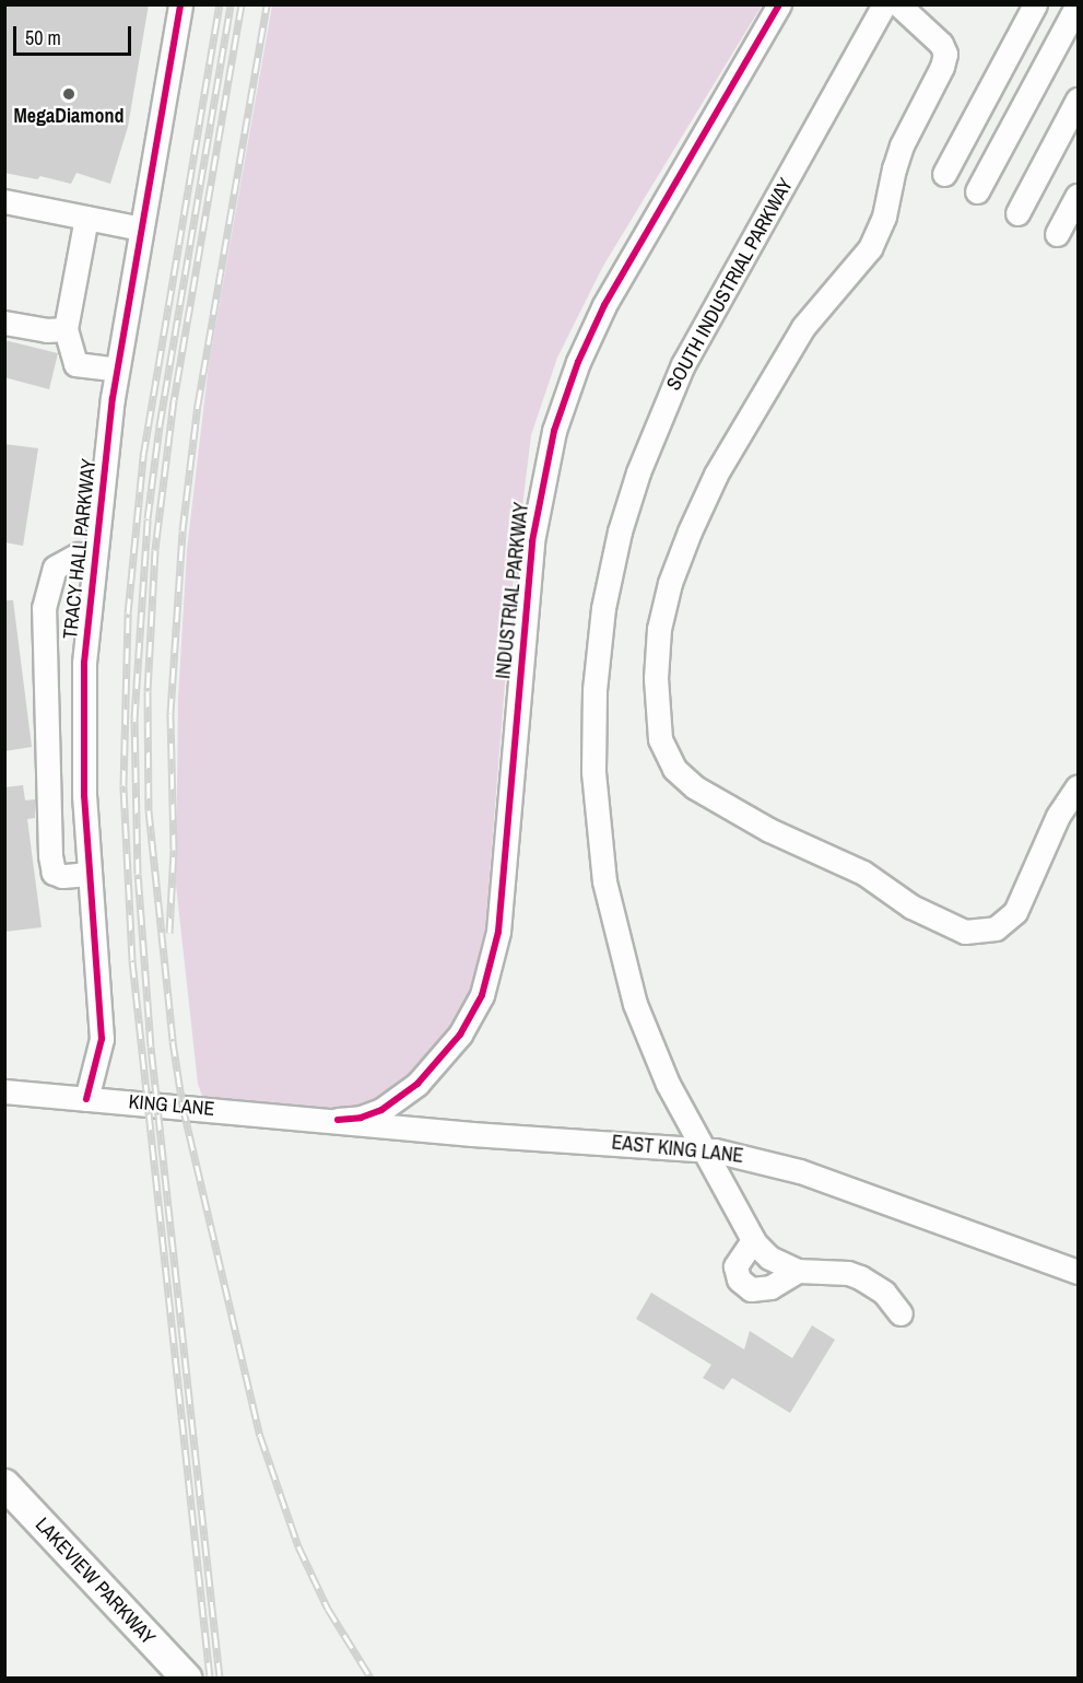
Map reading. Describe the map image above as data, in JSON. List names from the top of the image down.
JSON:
{
  "streets": {
    "main road": ["LAKEVIEW PARKWAY"],
    "street": [
      "SOUTH INDUSTRIAL PARKWAY",
      "TRACY HALL PARKWAY",
      "INDUSTRIAL PARKWAY",
      "KING LANE",
      "EAST KING LANE"
    ]
  },
  "crossings": [
    ["SOUTH INDUSTRIAL PARKWAY", "EAST KING LANE"],
    ["TRACY HALL PARKWAY", "KING LANE"],
    ["INDUSTRIAL PARKWAY", "KING LANE"],
    ["INDUSTRIAL PARKWAY", "EAST KING LANE"],
    ["KING LANE", "EAST KING LANE"]
  ],
  "places": ["MegaDiamond"],
  "scale_bar": "50 m"
}
